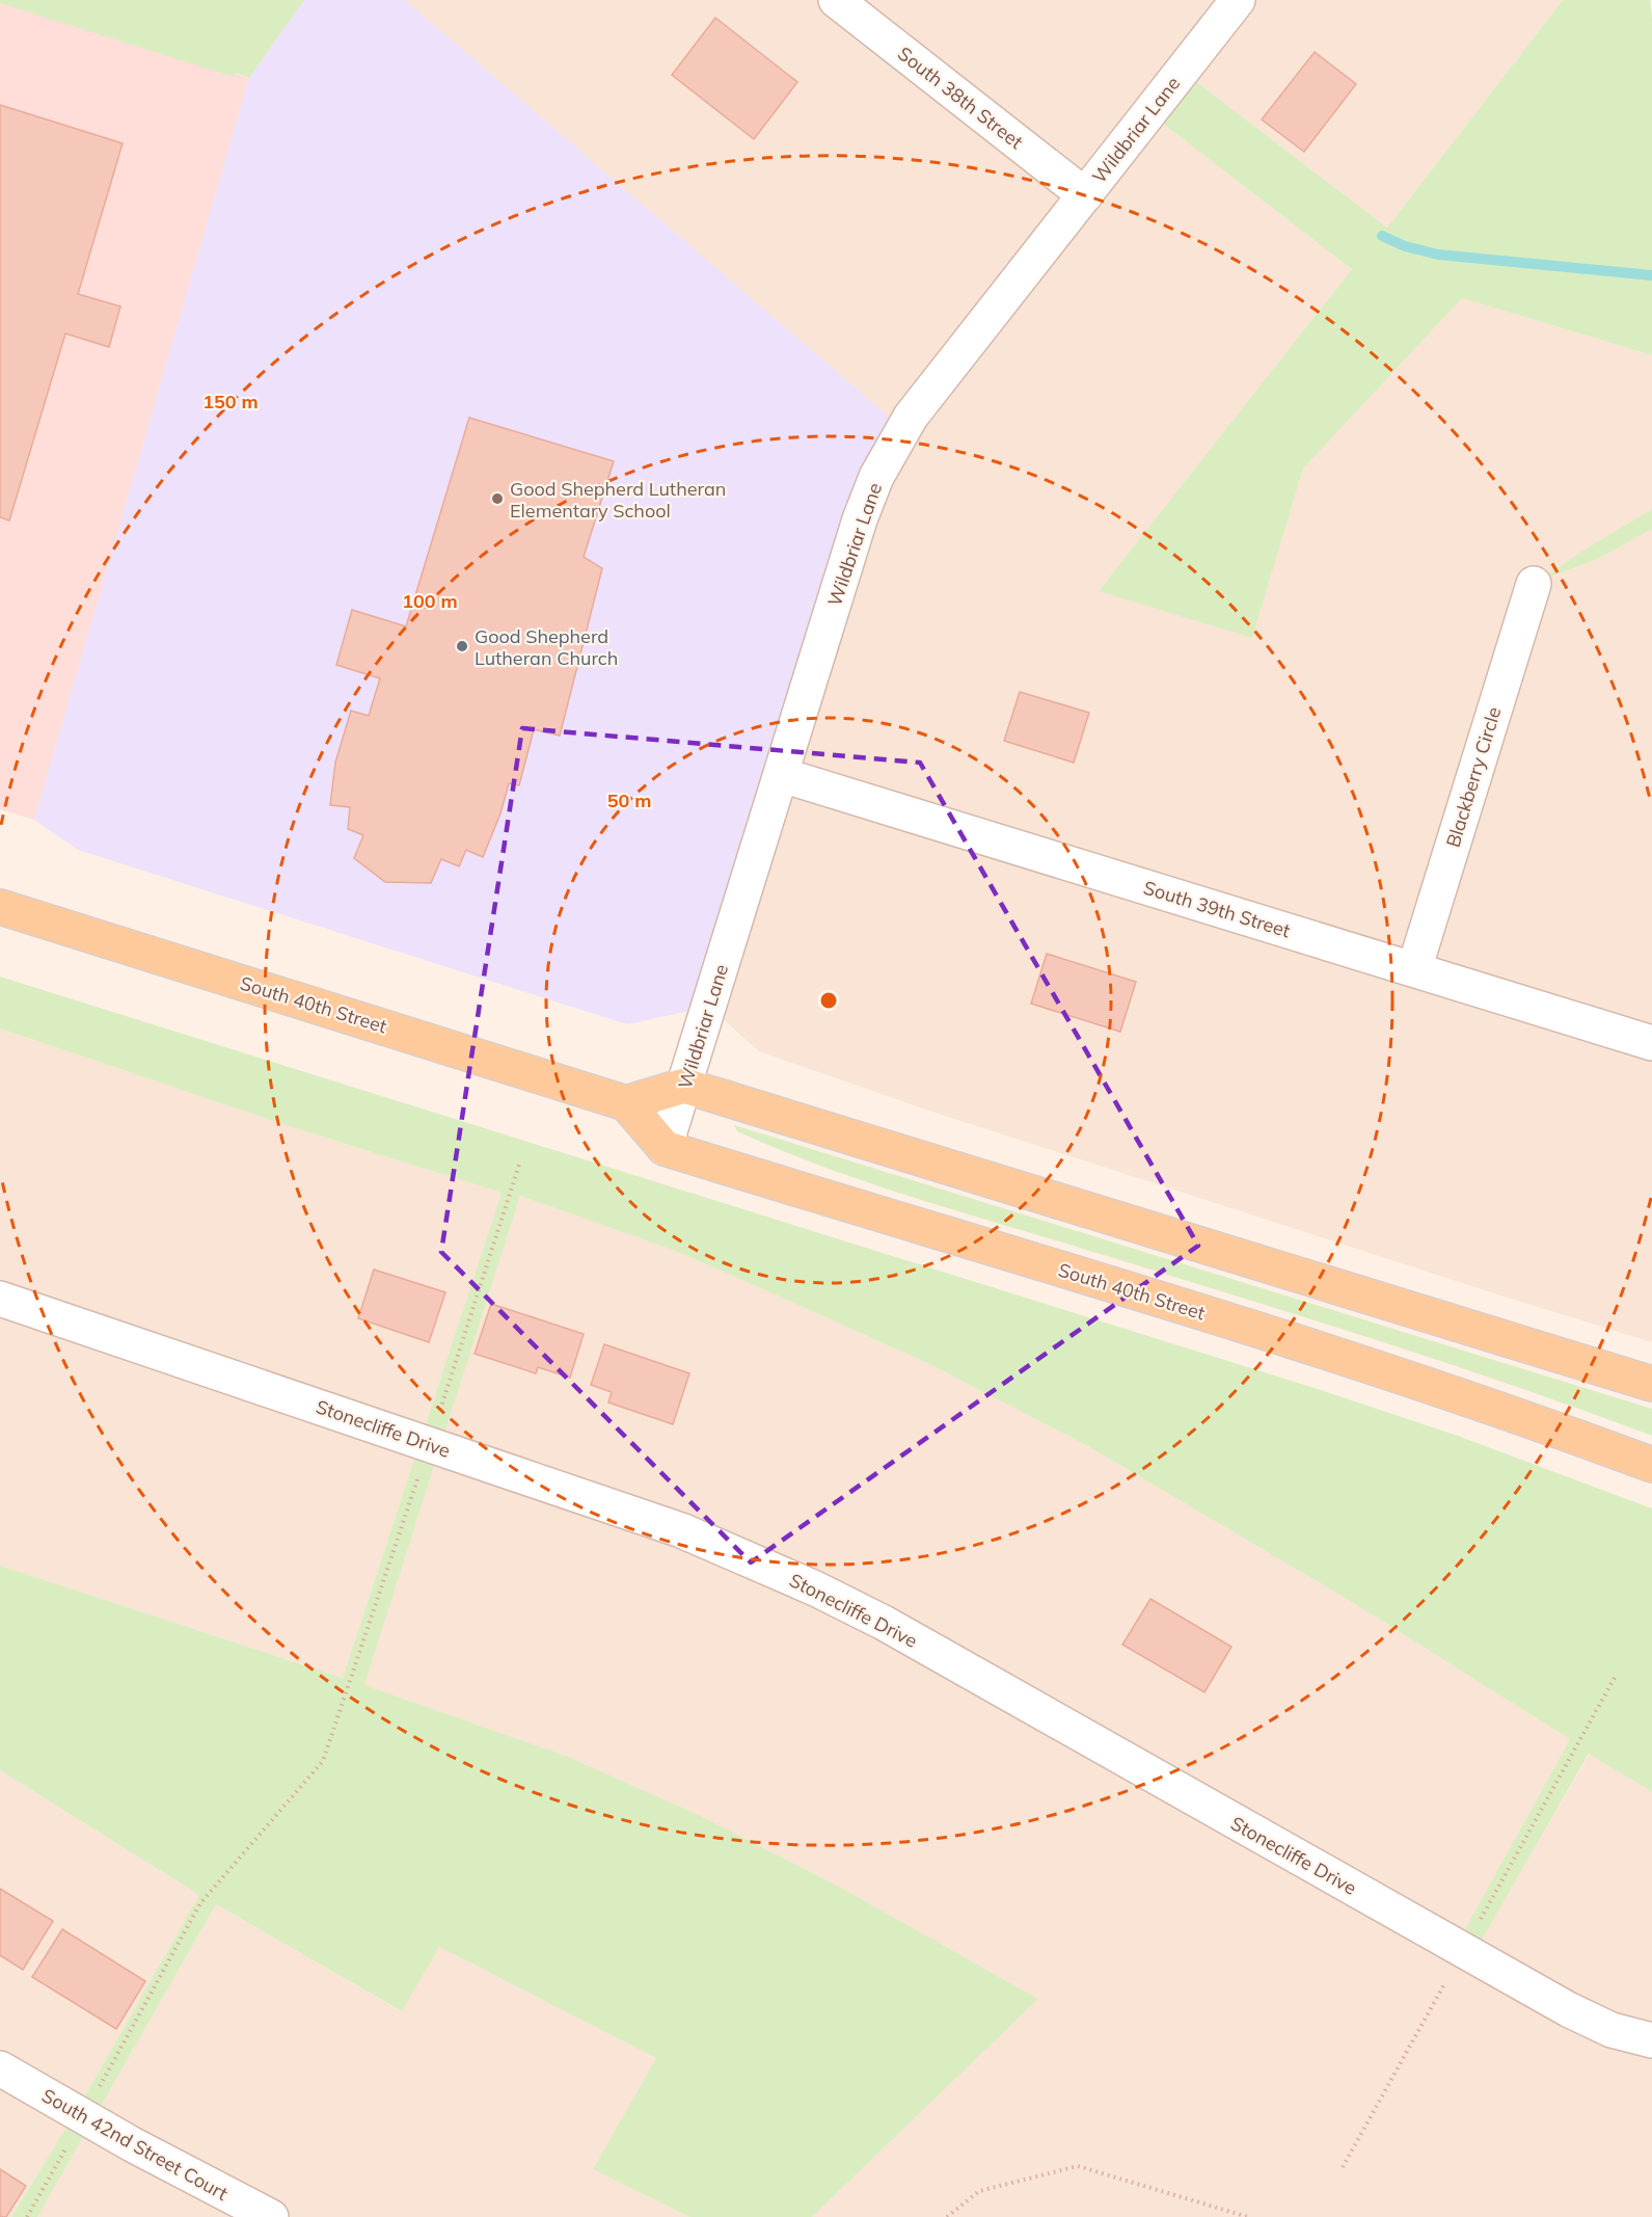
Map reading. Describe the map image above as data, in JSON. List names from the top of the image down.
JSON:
{
  "streets": {
    "main road": ["South 40th Street"],
    "street": [
      "South 38th Street",
      "Wildbriar Lane",
      "Blackberry Circle",
      "South 39th Street",
      "Stonecliffe Drive",
      "South 42nd Street Court"
    ]
  },
  "crossings": [
    ["South 38th Street", "Wildbriar Lane"],
    ["Wildbriar Lane", "South 39th Street"],
    ["Wildbriar Lane", "South 40th Street"],
    ["Blackberry Circle", "South 39th Street"]
  ],
  "places": ["Good Shepherd Lutheran Elementary School", "Good Shepherd Lutheran Church"],
  "rings": ["150 m", "100 m", "50 m"]
}
